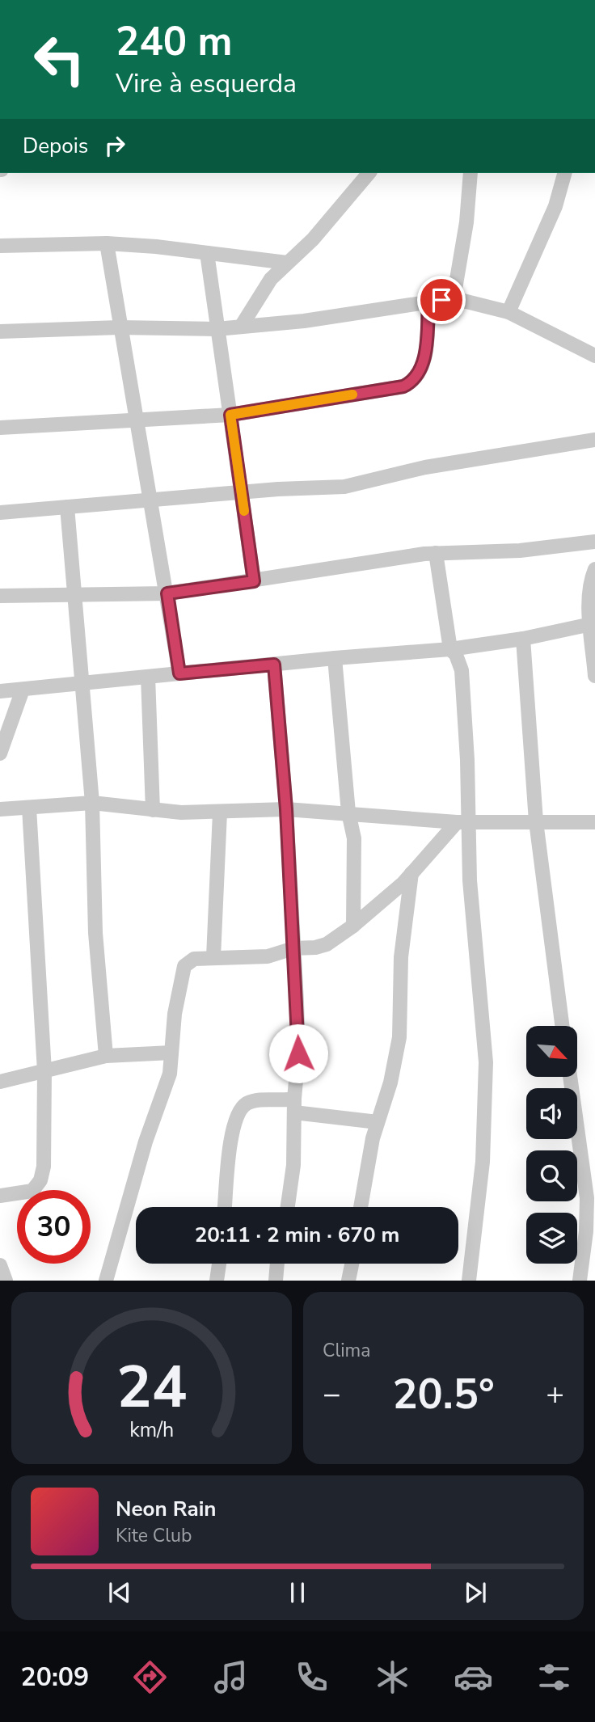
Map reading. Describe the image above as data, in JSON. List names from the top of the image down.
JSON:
{
  "north": "bottom right",
  "page": {
    "turn": ["240 m", "Vire à esquerda"],
    "then": "Depois",
    "limit": "30",
    "trip": "20:11 · 2 min · 670 m",
    "tile": "Clima",
    "heat": ["−", "20.5°", "+"],
    "song": ["Neon Rain", "Kite Club"],
    "tabs": "20:09",
    "gauge": ["24", "km/h"]
  }
}
